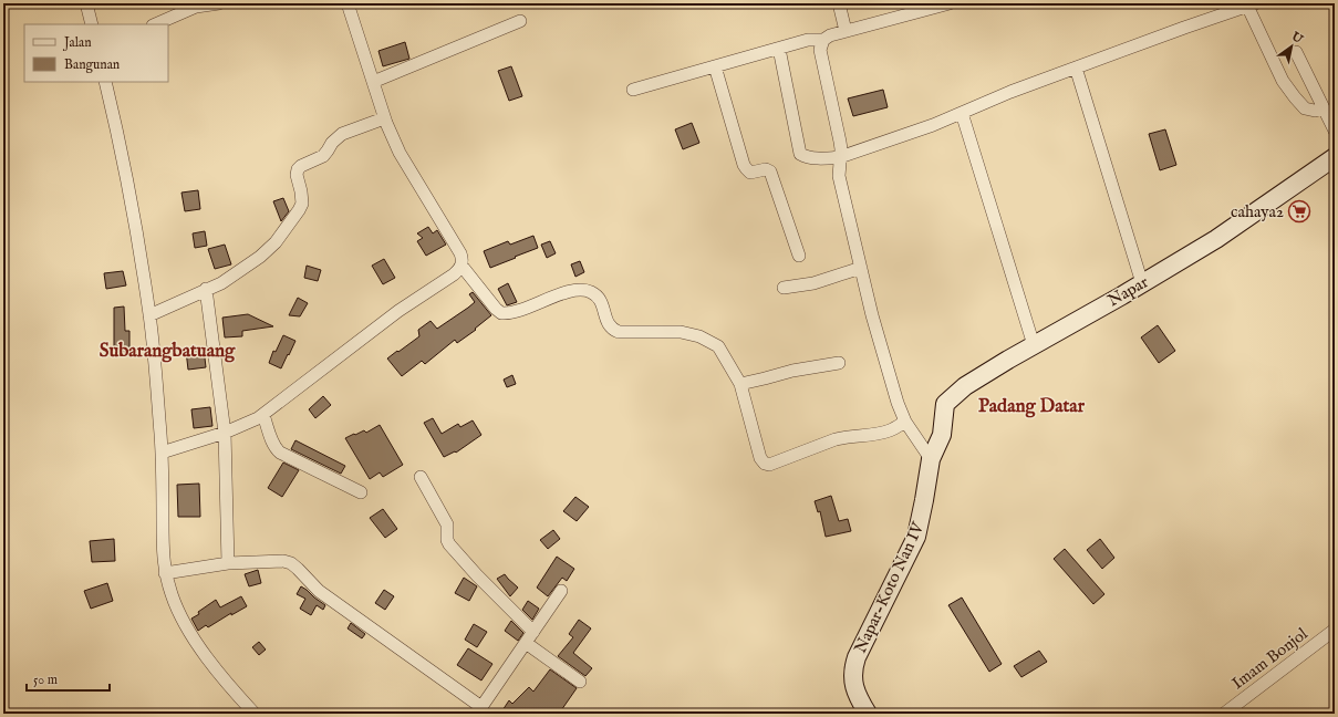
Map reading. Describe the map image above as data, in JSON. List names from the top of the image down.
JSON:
{
  "streets": {
    "street": ["Napar", "Napar-Koto Nan IV", "Imam Bonjol"]
  },
  "crossings": [
    ["Napar", "Napar-Koto Nan IV"]
  ],
  "districts": ["Subarangbatuang", "Padang Datar"],
  "places": {
    "supermarket": ["cahaya2"]
  },
  "legend": ["Jalan", "Bangunan"],
  "scale_bar": "50 m",
  "north": "top right"
}
